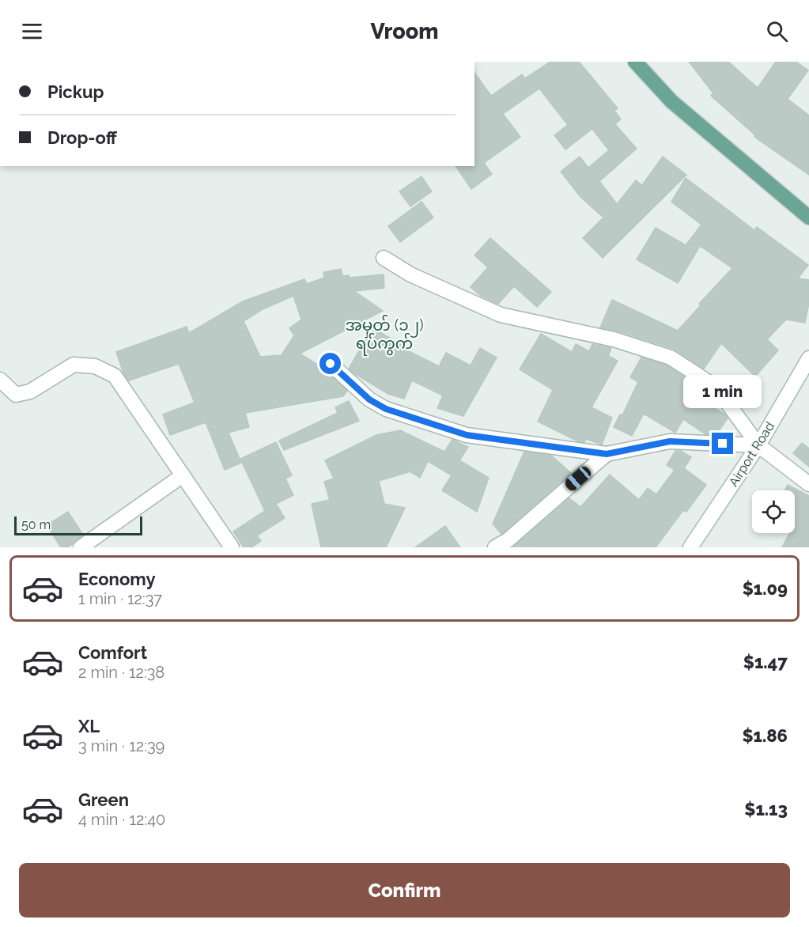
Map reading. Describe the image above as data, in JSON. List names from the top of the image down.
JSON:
{
  "streets": {
    "street": ["Airport Road"]
  },
  "districts": ["အမှတ် (၁၂) ရပ်ကွက်"],
  "scale_bar": "50 m",
  "page": {
    "header": "Vroom",
    "banner": ["Pickup", "Drop-off"],
    "bubble": "1 min",
    "scale": "50 m",
    "list": [
      {
        "name": "Economy",
        "note": "1 min · 12:37",
        "value": "$1.09"
      },
      {
        "name": "Comfort",
        "note": "2 min · 12:38",
        "value": "$1.47"
      },
      {
        "name": "XL",
        "note": "3 min · 12:39",
        "value": "$1.86"
      },
      {
        "name": "Green",
        "note": "4 min · 12:40",
        "value": "$1.13"
      }
    ],
    "buttons": "Confirm"
  }
}
